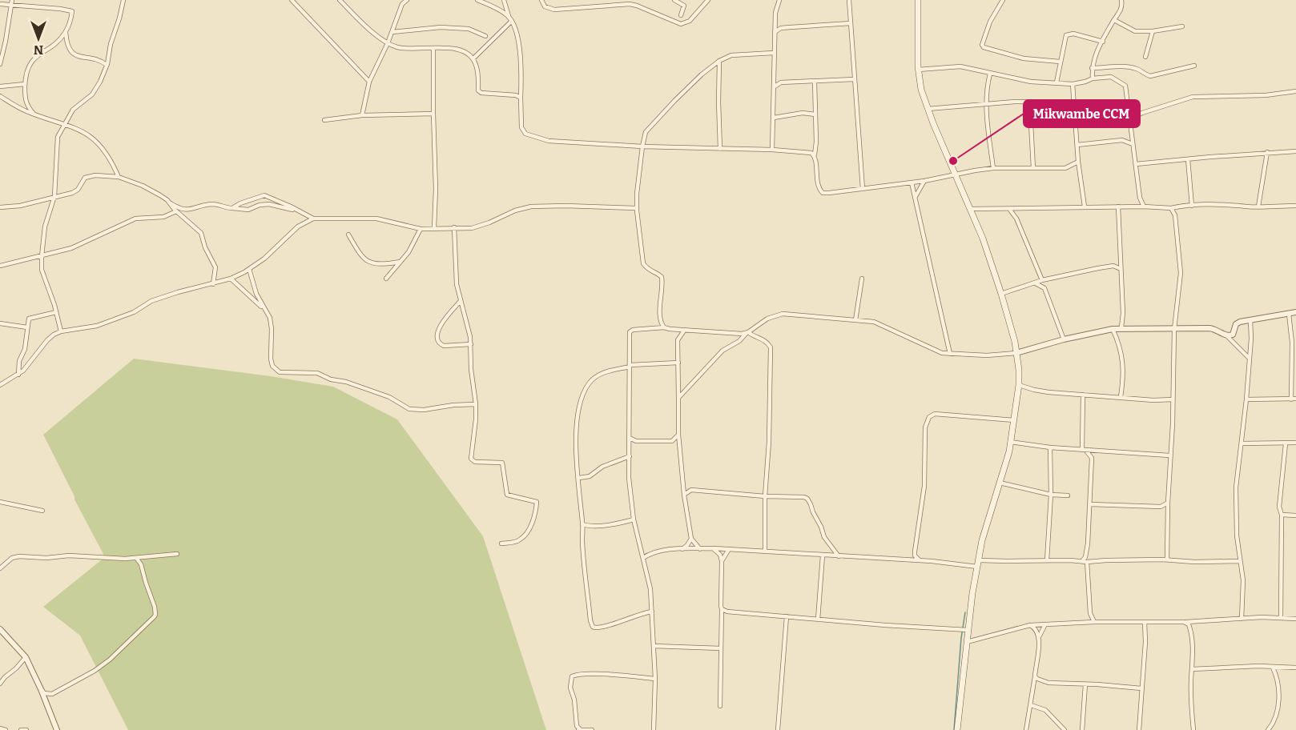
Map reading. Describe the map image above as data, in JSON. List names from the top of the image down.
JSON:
{
  "places": ["Mikwambe CCM"],
  "north": "bottom"
}
